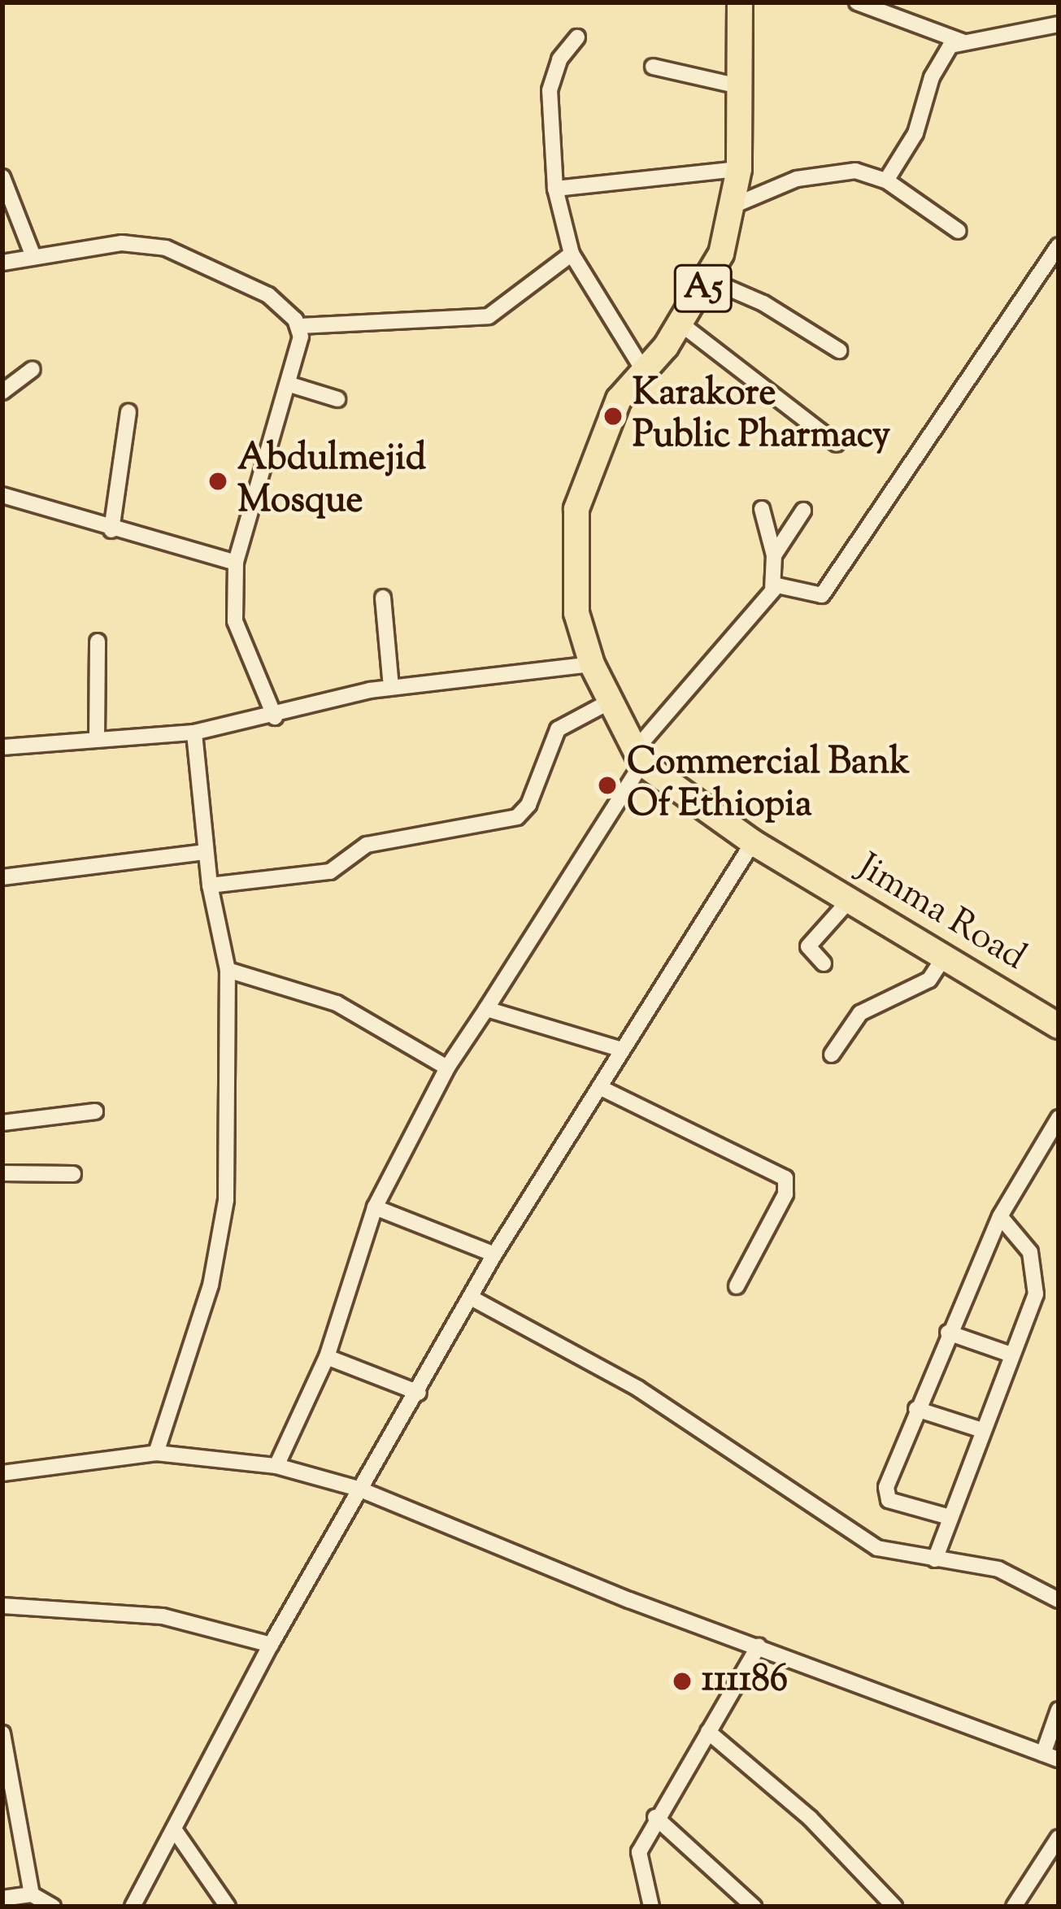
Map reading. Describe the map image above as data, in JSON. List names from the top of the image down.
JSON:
{
  "streets": {
    "highway": ["A5", "Jimma Road"]
  },
  "places": [
    "Karakore Public Pharmacy",
    "Abdulmejid Mosque",
    "Commercial Bank Of Ethiopia",
    "111186"
  ]
}
